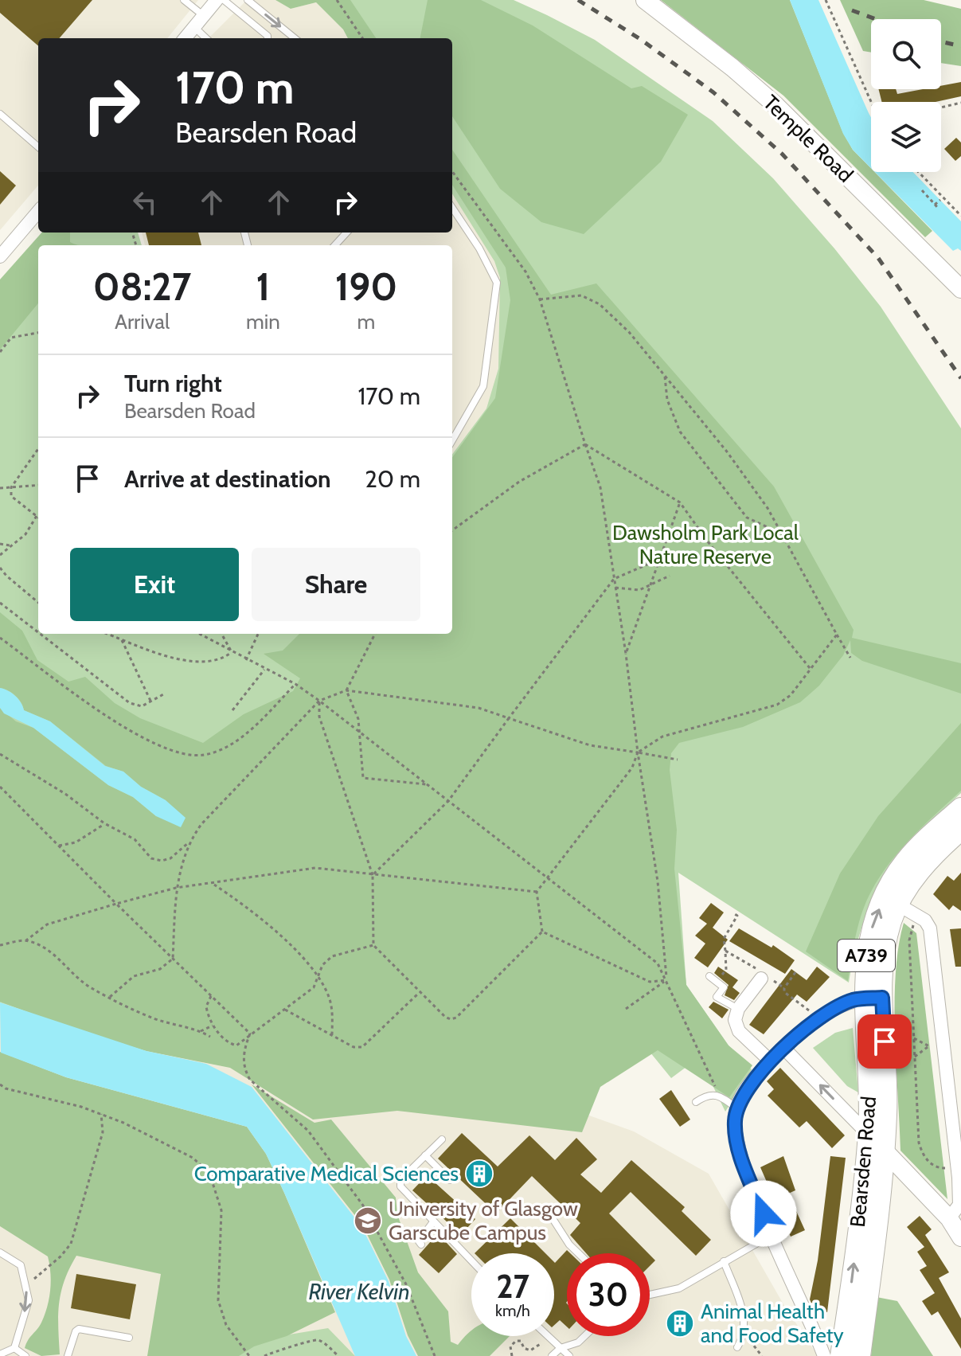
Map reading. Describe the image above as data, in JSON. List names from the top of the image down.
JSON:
{
  "streets": {
    "main road": ["A739", "Bearsden Road"],
    "street": ["Temple Road"]
  },
  "water": ["River Kelvin"],
  "parks": ["Dawsholm Park Local Nature Reserve"],
  "places": {
    "building": ["Comparative Medical Sciences", "Animal Health and Food Safety"],
    "school or university": ["University of Glasgow Garscube Campus"]
  },
  "page": {
    "turn": ["170 m", "Bearsden Road"],
    "eta": [
      "08:27",
      "Arrival",
      "1",
      "min",
      "190",
      "m"
    ],
    "list": [
      {
        "name": "Turn right",
        "note": "Bearsden Road",
        "value": "170 m"
      },
      {
        "name": "Arrive at destination",
        "value": "20 m"
      }
    ],
    "buttons": ["Exit", "Share"],
    "speed": "27 km/h",
    "limit": "30"
  }
}
